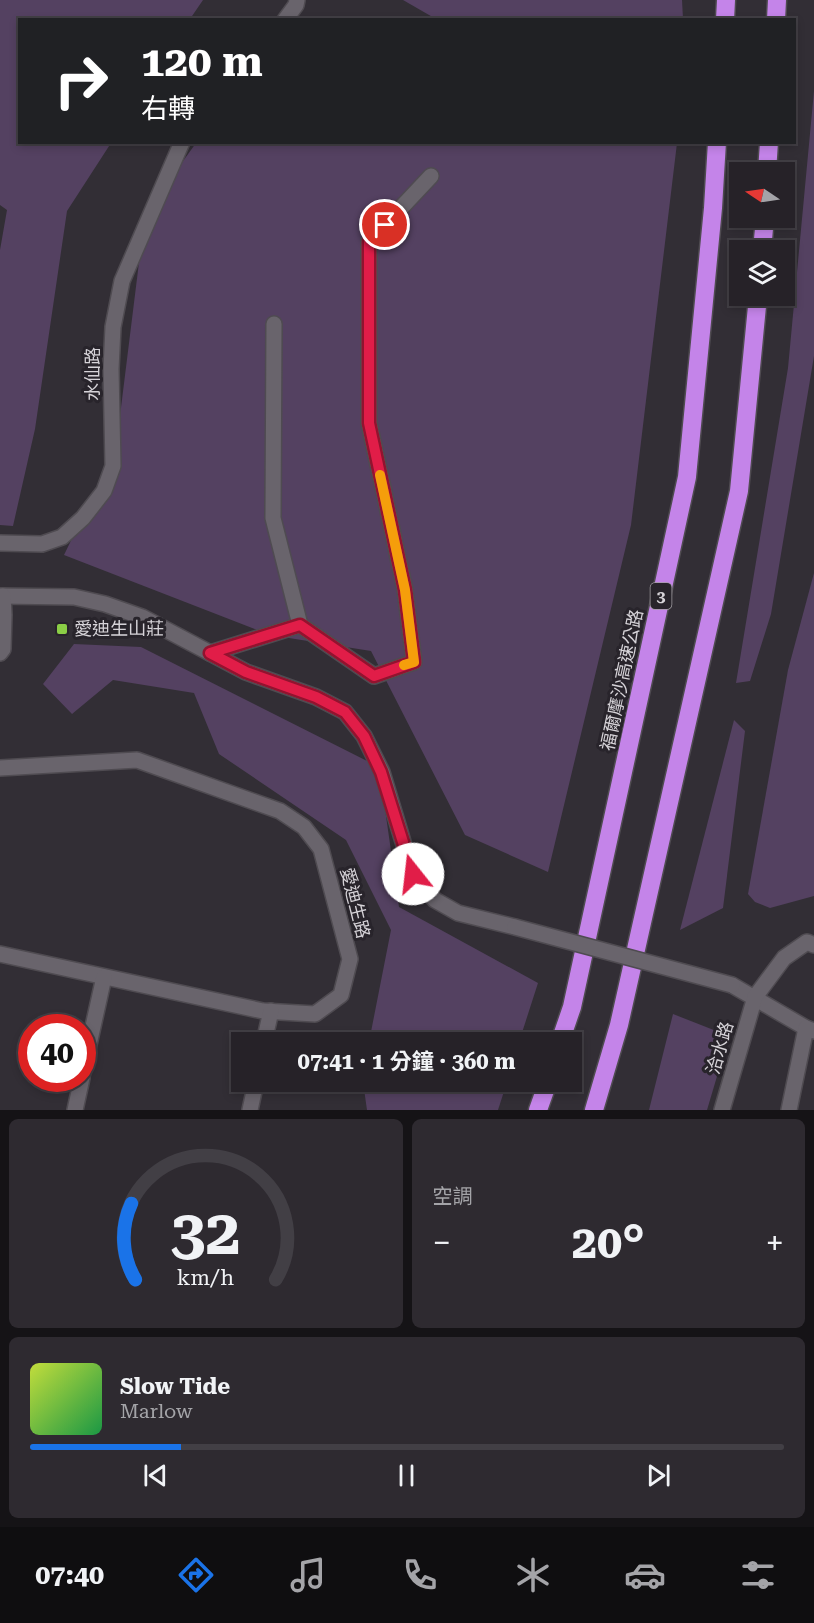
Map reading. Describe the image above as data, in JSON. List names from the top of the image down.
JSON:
{
  "streets": {
    "highway": ["3", "福爾摩沙高速公路"],
    "street": ["水仙路", "愛迪生路", "洽水路"]
  },
  "places": {
    "transit": ["愛迪生山莊"]
  },
  "north": "left",
  "page": {
    "turn": ["120 m", "右轉"],
    "limit": "40",
    "trip": "07:41 · 1 分鐘 · 360 m",
    "tile": "空調",
    "heat": ["−", "20°", "+"],
    "song": ["Slow Tide", "Marlow"],
    "tabs": "07:40",
    "gauge": ["32", "km/h"]
  }
}
